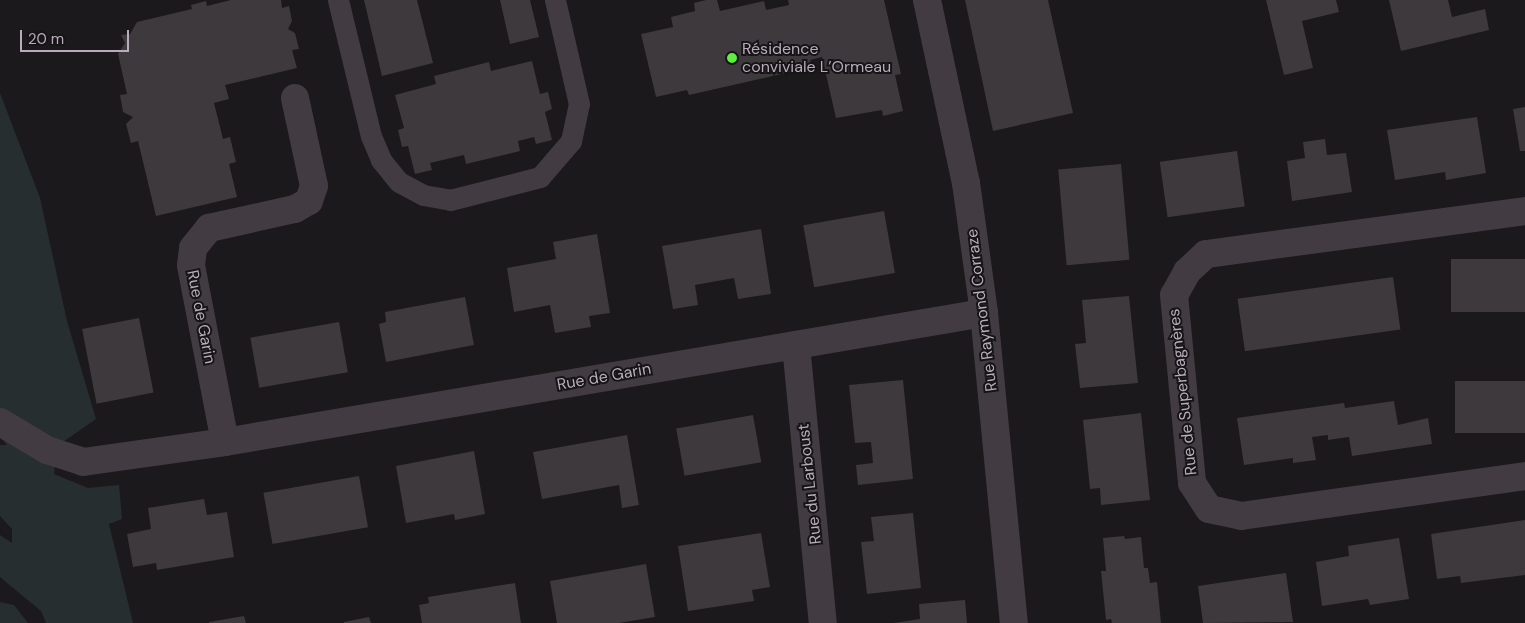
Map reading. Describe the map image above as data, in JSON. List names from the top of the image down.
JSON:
{
  "streets": {
    "street": [
      "Rue Raymond Corraze",
      "Rue de Garin",
      "Rue de Superbagnères",
      "Rue du Larboust"
    ]
  },
  "crossings": [
    ["Rue Raymond Corraze", "Rue de Garin"],
    ["Rue de Garin", "Rue du Larboust"]
  ],
  "places": ["Résidence conviviale L’Ormeau"],
  "scale_bar": "20 m"
}
